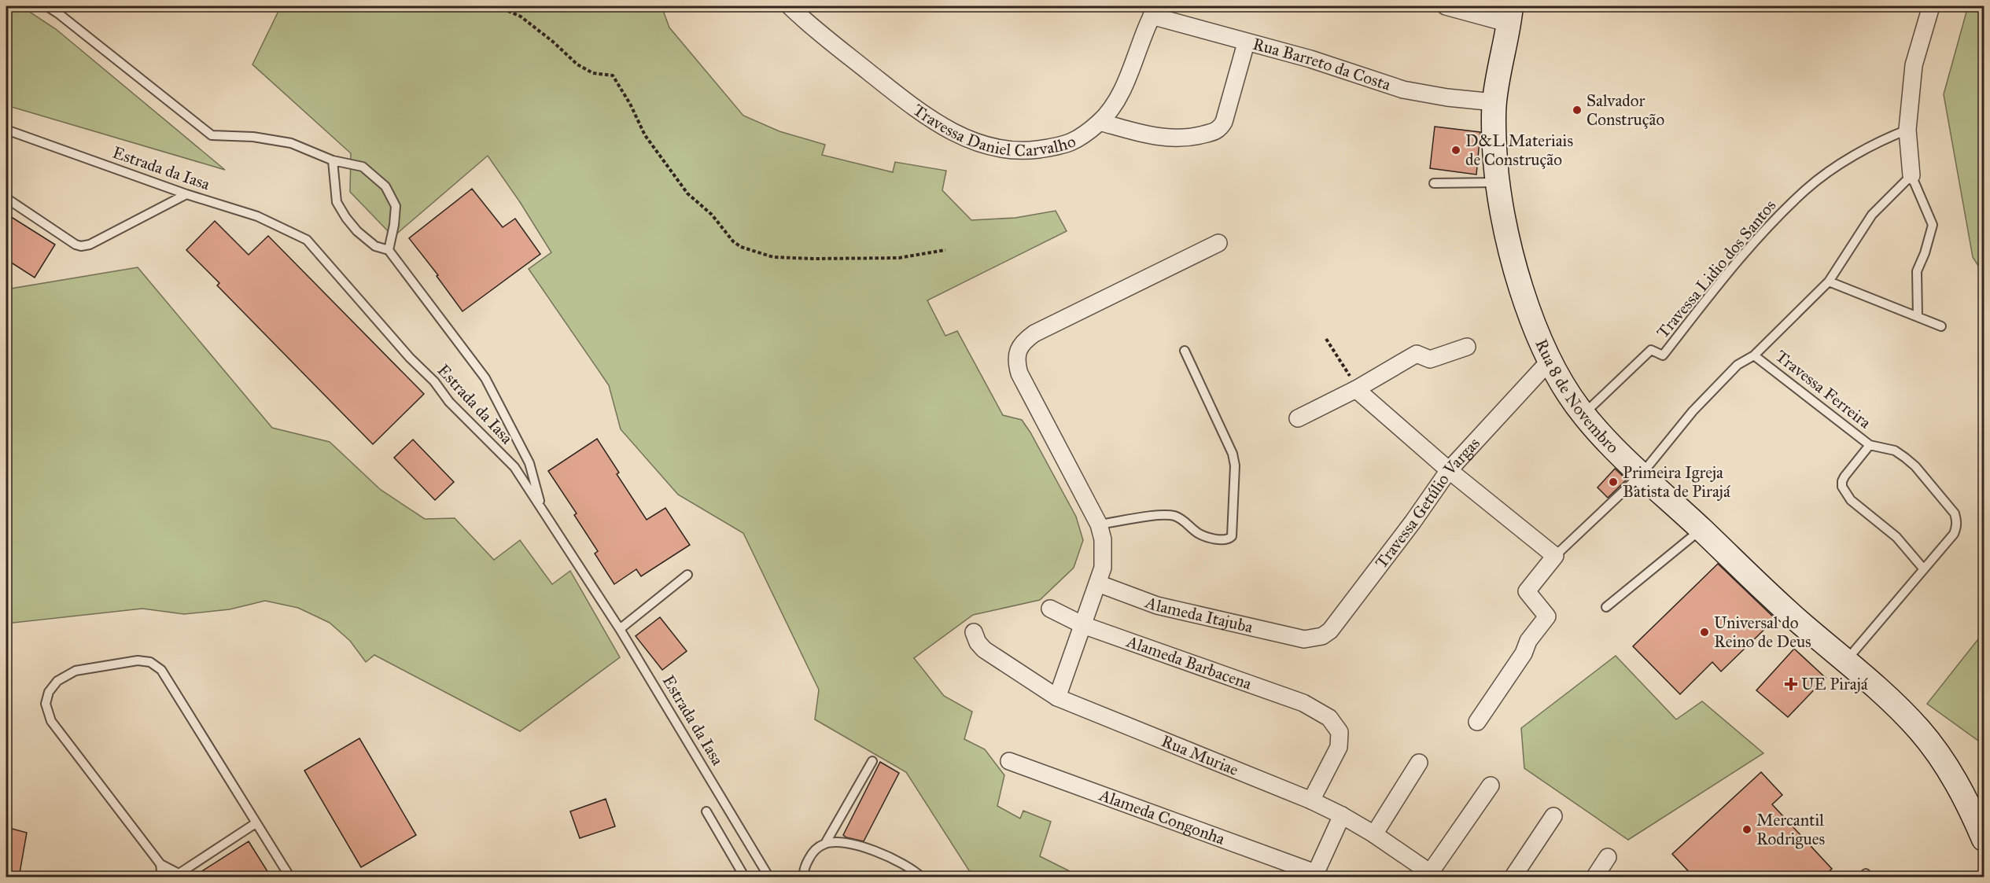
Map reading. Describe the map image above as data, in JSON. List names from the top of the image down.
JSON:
{
  "streets": {
    "main road": ["Rua 8 de Novembro"],
    "street": [
      "Rua Barreto da Costa",
      "Travessa Daniel Carvalho",
      "Travessa Getúlio Vargas",
      "Alameda Itajuba",
      "Alameda Barbacena",
      "Rua Muriae",
      "Alameda Congonha"
    ],
    "lane": ["Estrada da Iasa", "Travessa Lidio dos Santos", "Travessa Ferreira"]
  },
  "crossings": [
    ["Rua Barreto da Costa", "Travessa Daniel Carvalho"],
    ["Rua Barreto da Costa", "Rua 8 de Novembro"],
    ["Travessa Lidio dos Santos", "Rua 8 de Novembro"],
    ["Travessa Ferreira", "Rua 8 de Novembro"],
    ["Rua 8 de Novembro", "Travessa Getúlio Vargas"],
    ["Travessa Getúlio Vargas", "Alameda Itajuba"],
    ["Alameda Barbacena", "Rua Muriae"]
  ],
  "places": {
    "other": [
      "Salvador Construção",
      "D&L Materiais de Construção",
      "Primeira Igreja Batista de Pirajá",
      "Universal do Reino de Deus",
      "Mercantil Rodrigues"
    ],
    "health": ["UE Pirajá"]
  }
}
